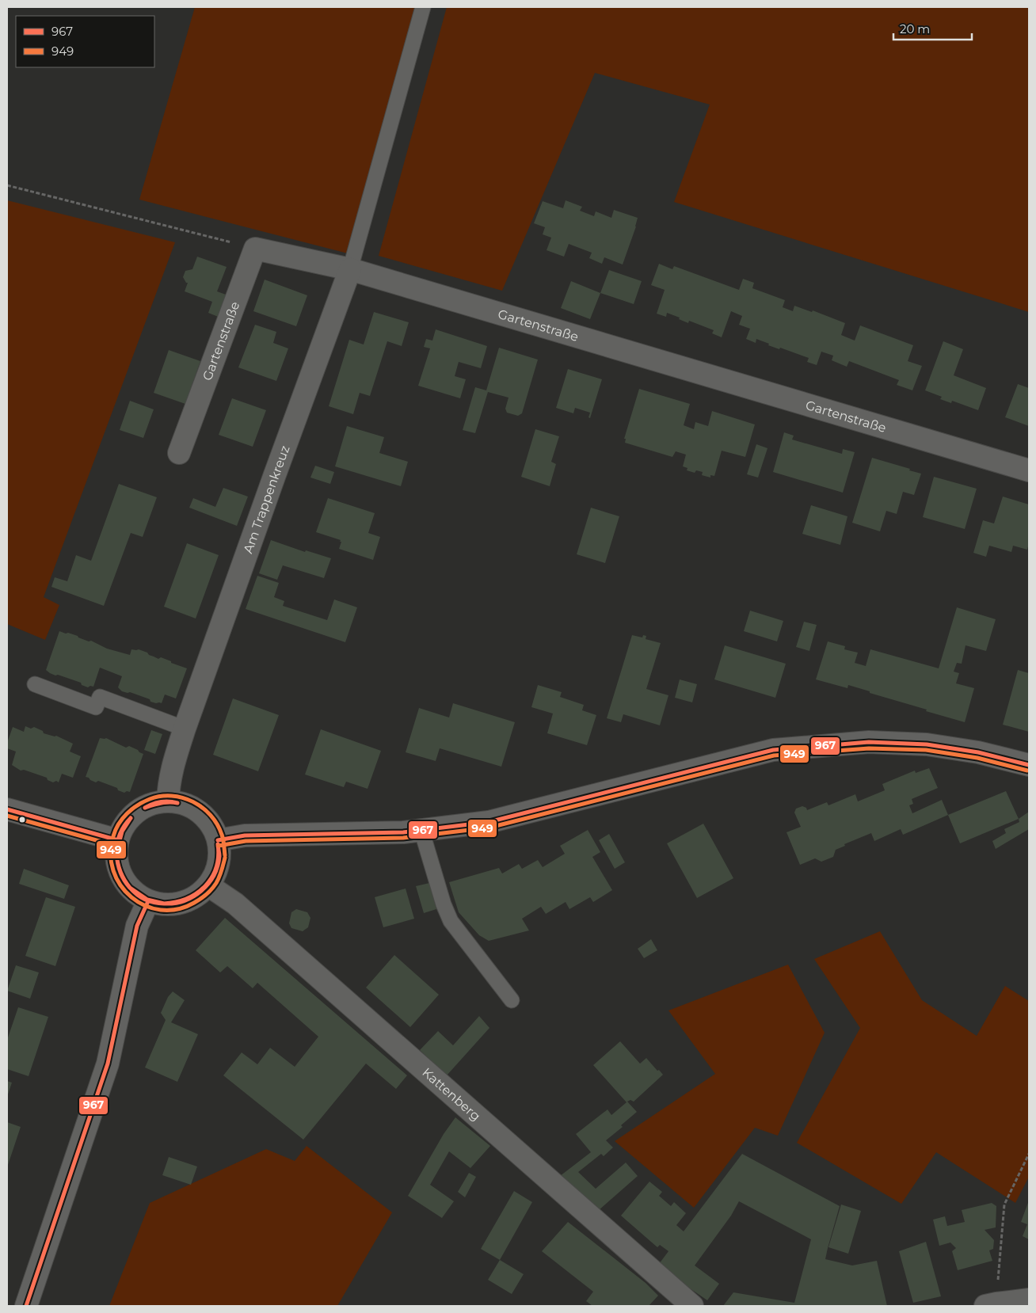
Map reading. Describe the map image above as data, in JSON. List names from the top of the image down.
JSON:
{
  "streets": {
    "street": ["Gartenstraße", "Am Trappenkreuz", "Kattenberg"]
  },
  "crossings": [
    ["Gartenstraße", "Am Trappenkreuz"],
    ["Am Trappenkreuz", "Kattenberg"]
  ],
  "lines": ["transit line 967", "transit line 949"],
  "legend": ["967", "949"],
  "scale_bar": "20 m"
}
